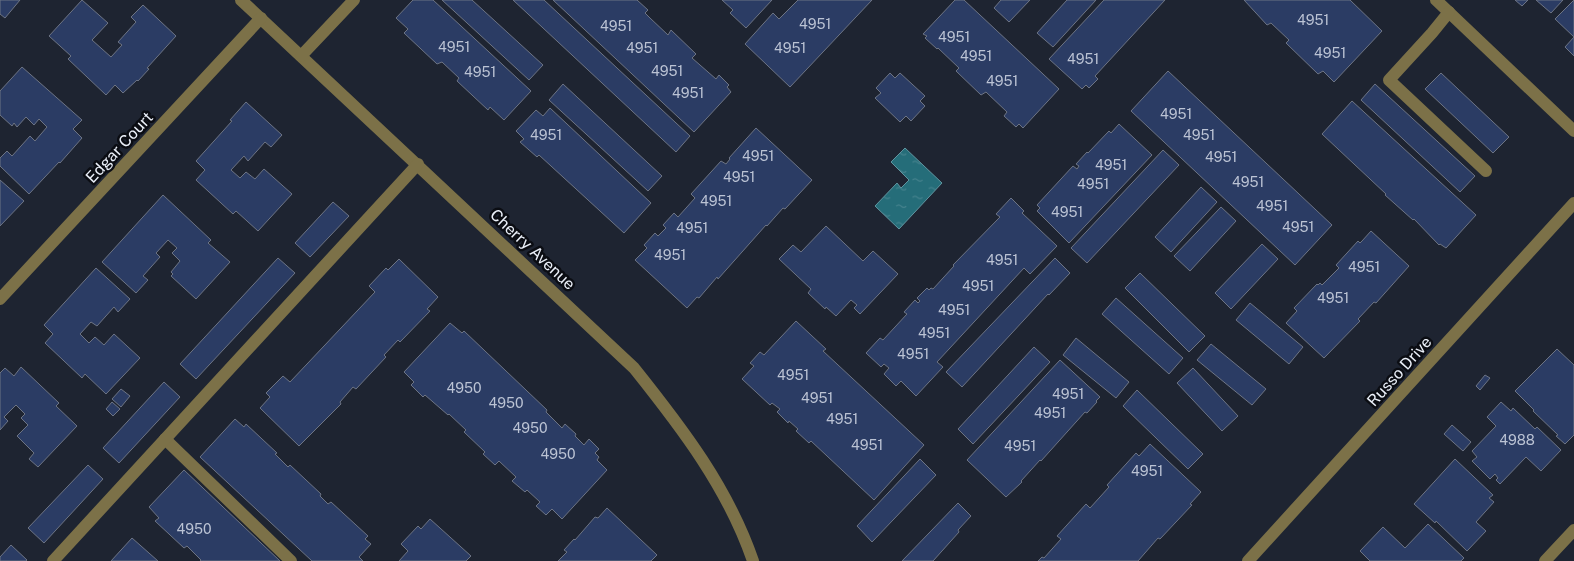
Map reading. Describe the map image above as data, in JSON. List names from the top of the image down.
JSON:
{
  "streets": {
    "street": ["Edgar Court", "Cherry Avenue", "Russo Drive"]
  },
  "crossings": [
    ["Edgar Court", "Cherry Avenue"]
  ],
  "house_numbers": [
    "4951",
    "4951",
    "4951",
    "4951",
    "4951",
    "4951",
    "4951",
    "4951",
    "4951",
    "4951",
    "4951",
    "4951",
    "4951",
    "4951",
    "4951",
    "4951",
    "4951",
    "4951",
    "4951",
    "4951",
    "4951",
    "4951",
    "4951",
    "4951",
    "4951",
    "4951",
    "4951",
    "4951",
    "4951",
    "4951",
    "4951",
    "4951",
    "4951",
    "4951",
    "4951",
    "4951",
    "4951",
    "4950",
    "4951",
    "4951",
    "4950",
    "4951",
    "4951",
    "4950",
    "4988",
    "4951",
    "4951",
    "4950",
    "4951",
    "4950"
  ]
}
